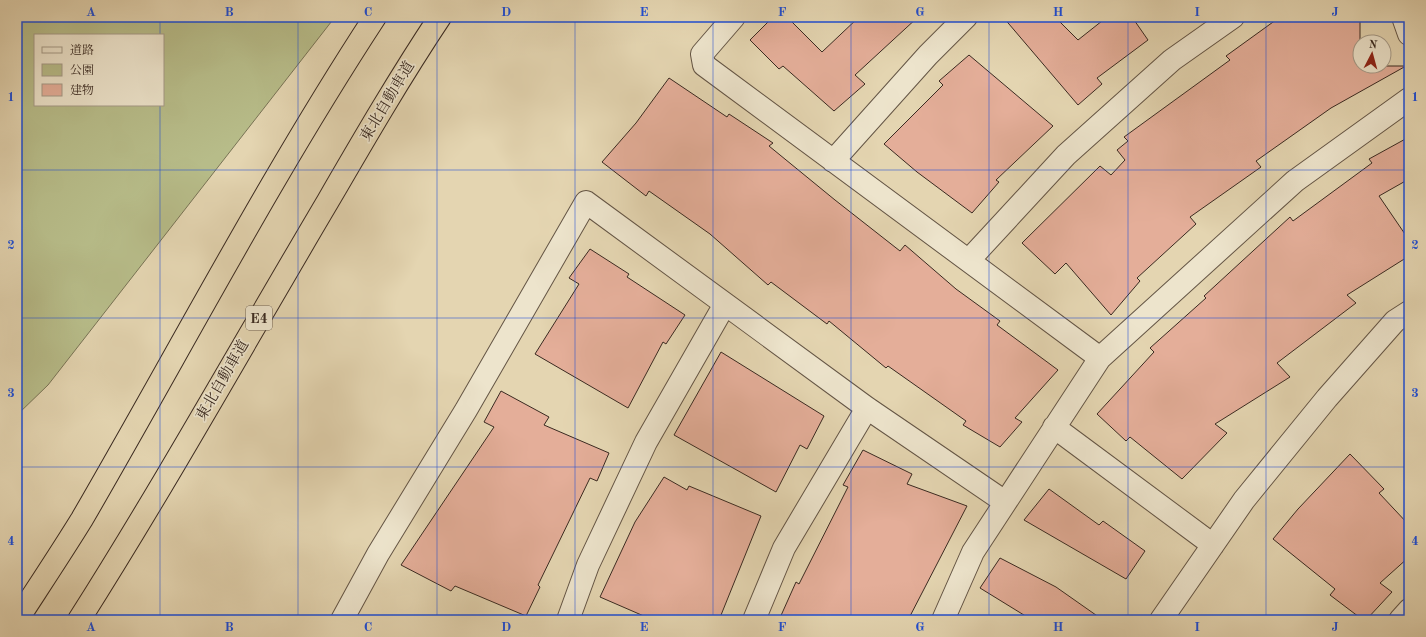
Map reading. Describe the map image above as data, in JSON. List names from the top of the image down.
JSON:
{
  "streets": {
    "highway": ["東北自動車道", "E4"]
  },
  "legend": ["道路", "公園", "建物"],
  "north": "top",
  "grid": {
    "columns": [
      "A",
      "B",
      "C",
      "D",
      "E",
      "F",
      "G",
      "H",
      "I",
      "J"
    ],
    "rows": [
      "1",
      "2",
      "3",
      "4"
    ]
  }
}
